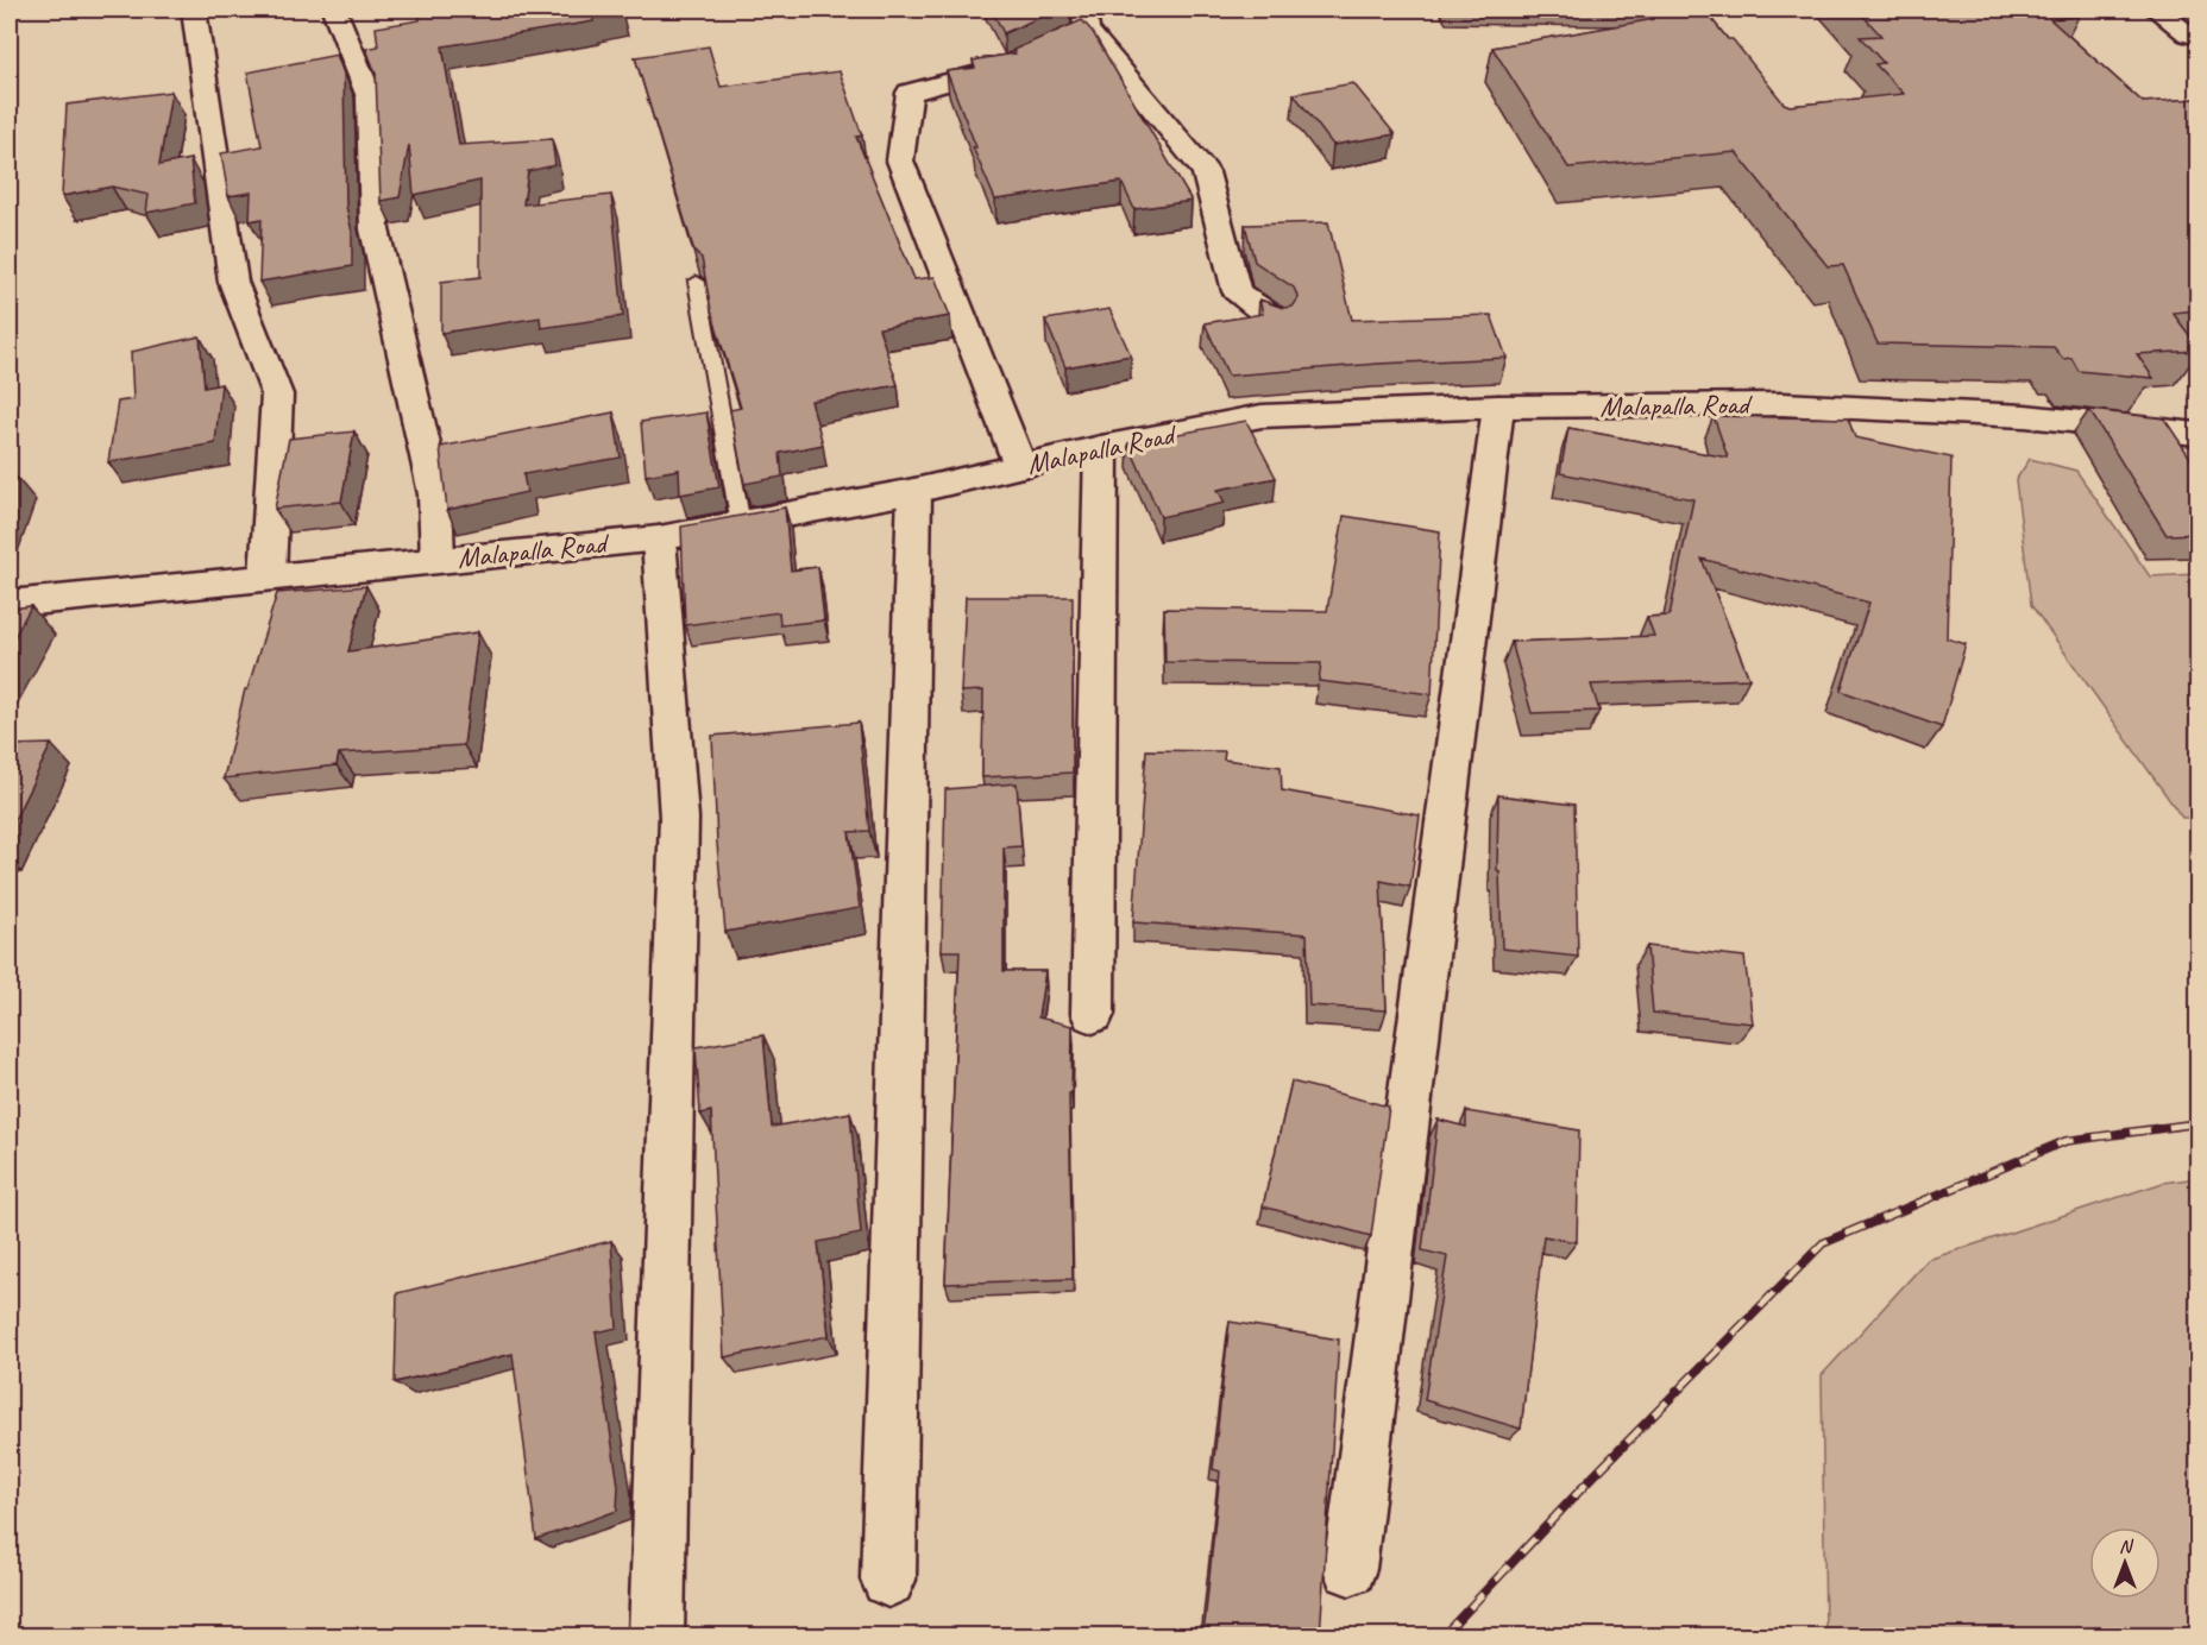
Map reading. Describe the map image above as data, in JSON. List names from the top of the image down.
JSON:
{
  "streets": {
    "street": ["Malapalla Road"]
  },
  "north": "top"
}
